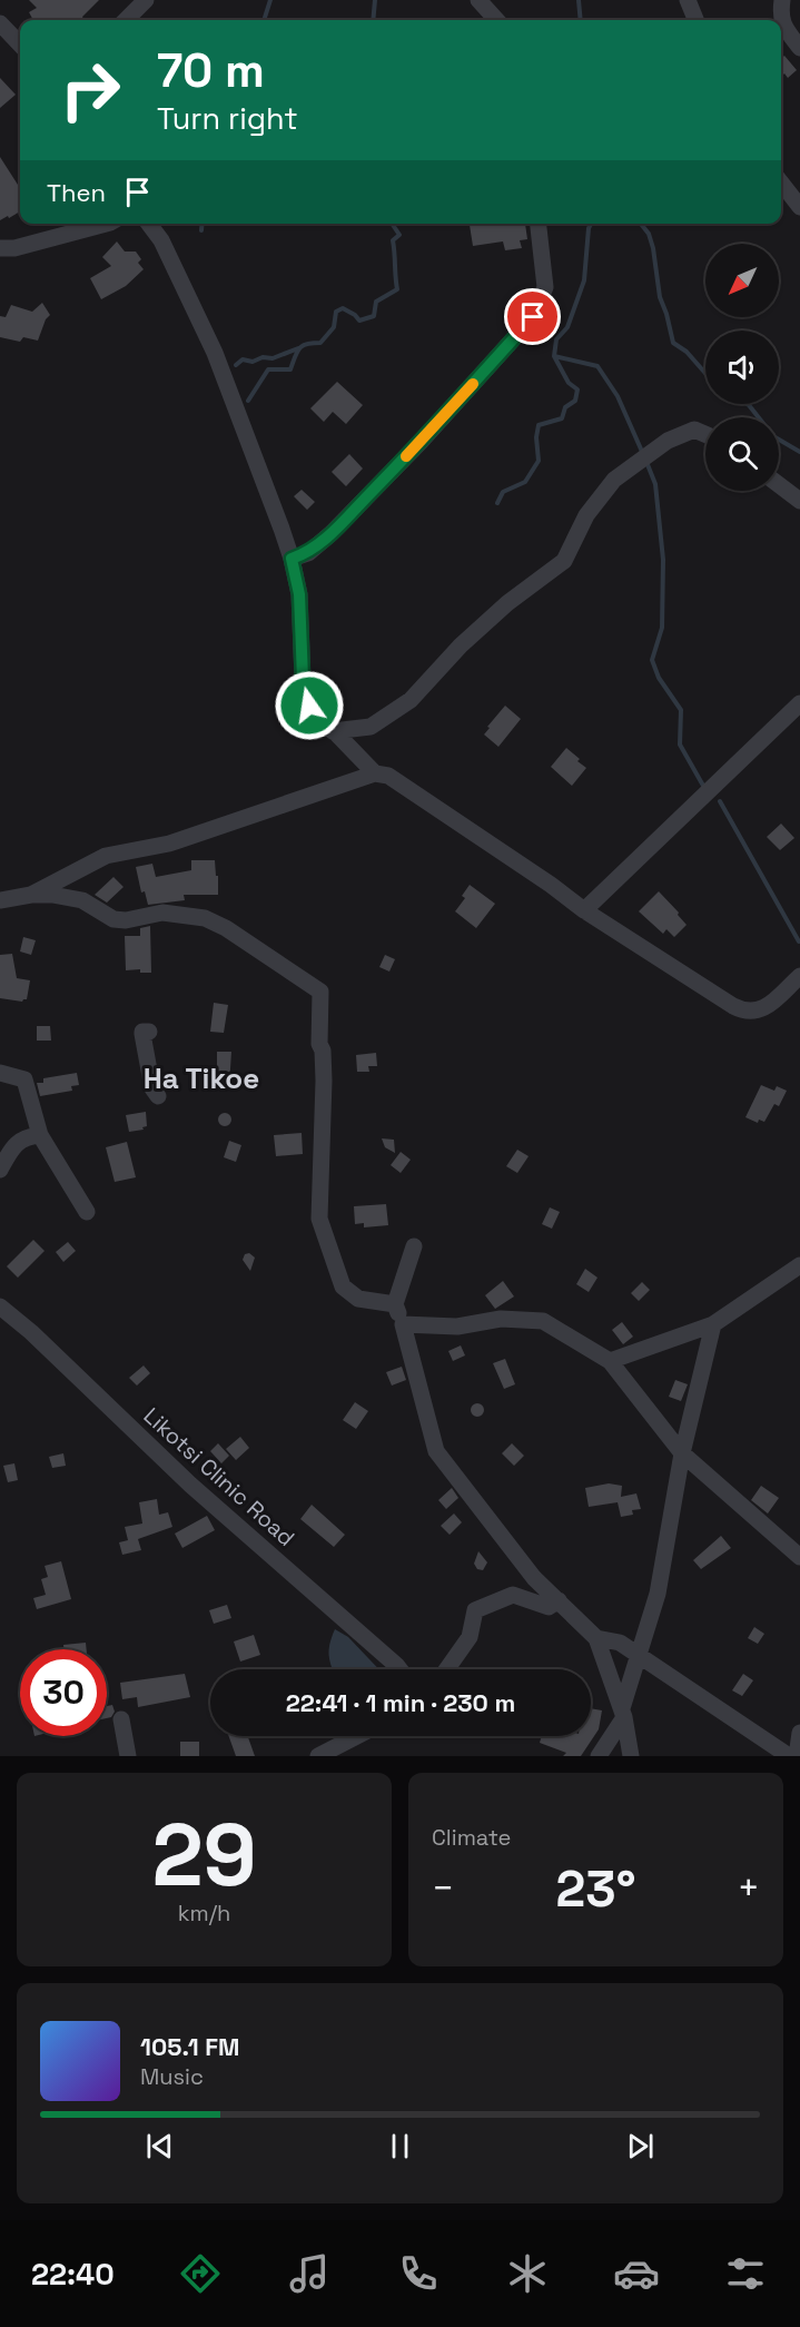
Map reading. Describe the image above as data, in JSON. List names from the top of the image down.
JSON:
{
  "streets": {
    "street": ["Likotsi Clinic Road"]
  },
  "districts": ["Ha Tikoe"],
  "north": "bottom left",
  "page": {
    "turn": ["70 m", "Turn right"],
    "then": "Then",
    "limit": "30",
    "trip": "22:41 · 1 min · 230 m",
    "tile": [
      ["29", "km/h"],
      "Climate"
    ],
    "heat": ["−", "23°", "+"],
    "song": ["105.1 FM", "Music"],
    "tabs": "22:40"
  }
}
